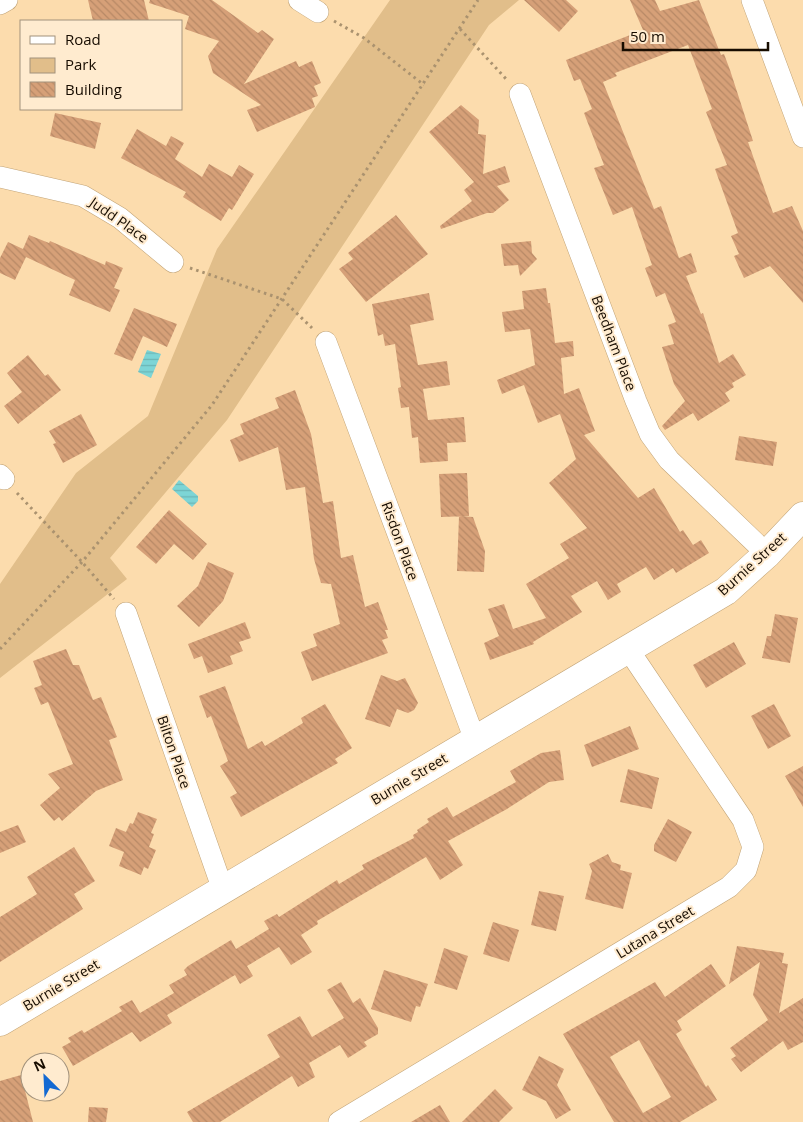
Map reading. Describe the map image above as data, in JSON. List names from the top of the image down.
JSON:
{
  "streets": {
    "street": [
      "Judd Place",
      "Beedham Place",
      "Risdon Place",
      "Burnie Street",
      "Bilton Place",
      "Lutana Street"
    ]
  },
  "crossings": [
    ["Beedham Place", "Burnie Street"],
    ["Risdon Place", "Burnie Street"],
    ["Burnie Street", "Bilton Place"],
    ["Burnie Street", "Lutana Street"]
  ],
  "legend": ["Road", "Park", "Building"],
  "scale_bar": "50 m",
  "north": "top left"
}
